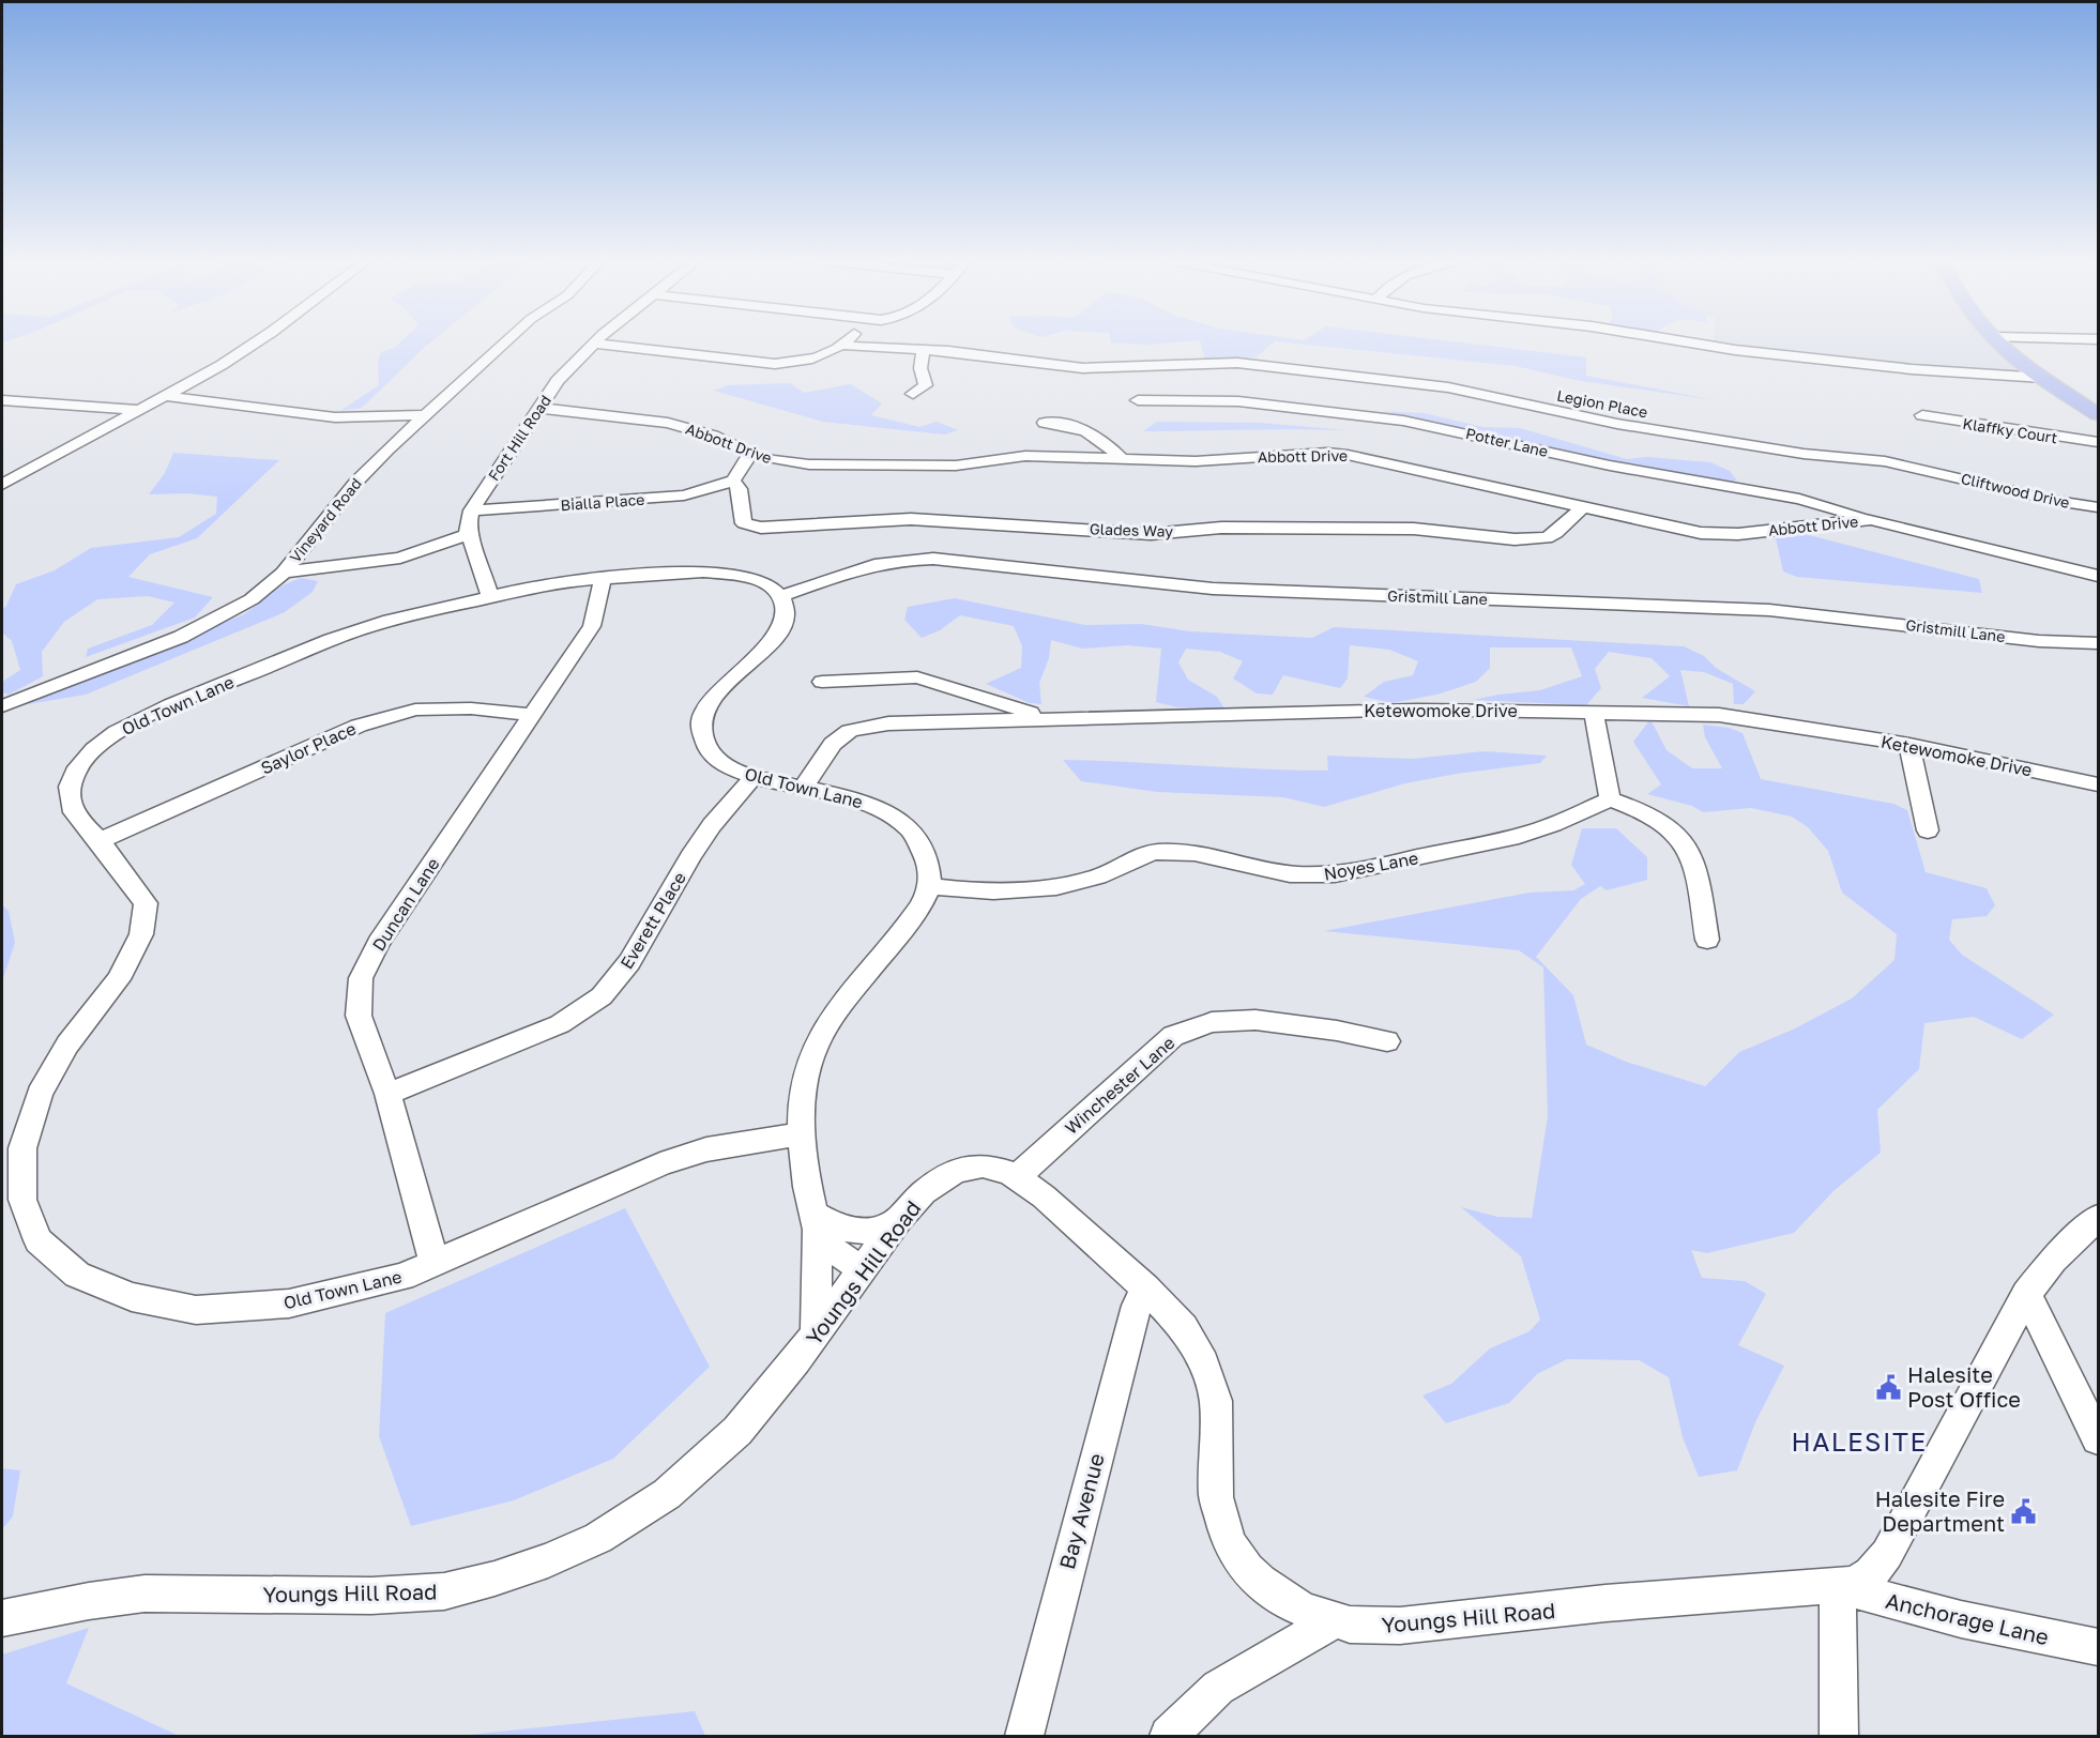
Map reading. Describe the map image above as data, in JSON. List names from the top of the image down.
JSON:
{
  "streets": {
    "street": [
      "Legion Place",
      "Klaffky Court",
      "Fort Hill Road",
      "Potter Lane",
      "Abbott Drive",
      "Cliftwood Drive",
      "Bialla Place",
      "Vineyard Road",
      "Glades Way",
      "Gristmill Lane",
      "Old Town Lane",
      "Ketewomoke Drive",
      "Saylor Place",
      "Noyes Lane",
      "Duncan Lane",
      "Everett Place",
      "Winchester Lane",
      "Youngs Hill Road",
      "Bay Avenue",
      "Anchorage Lane"
    ]
  },
  "crossings": [
    ["Legion Place", "Cliftwood Drive"],
    ["Fort Hill Road", "Abbott Drive"],
    ["Fort Hill Road", "Bialla Place"],
    ["Potter Lane", "Abbott Drive"],
    ["Abbott Drive", "Glades Way"],
    ["Bialla Place", "Glades Way"],
    ["Gristmill Lane", "Old Town Lane"],
    ["Old Town Lane", "Ketewomoke Drive"],
    ["Old Town Lane", "Saylor Place"],
    ["Old Town Lane", "Noyes Lane"],
    ["Old Town Lane", "Duncan Lane"],
    ["Old Town Lane", "Everett Place"],
    ["Saylor Place", "Duncan Lane"],
    ["Duncan Lane", "Everett Place"],
    ["Winchester Lane", "Youngs Hill Road"],
    ["Youngs Hill Road", "Bay Avenue"],
    ["Youngs Hill Road", "Anchorage Lane"]
  ],
  "districts": ["HALESITE"],
  "places": {
    "public building": ["Halesite Post Office", "Halesite Fire Department"]
  }
}
